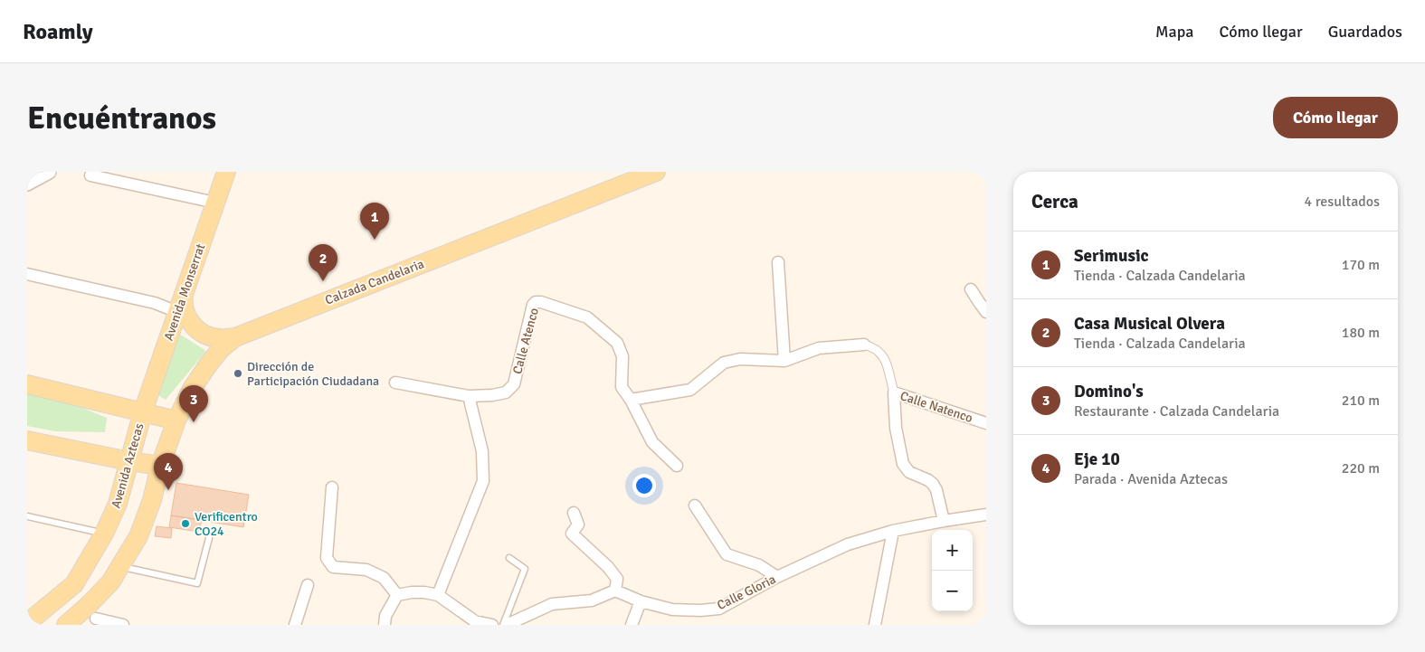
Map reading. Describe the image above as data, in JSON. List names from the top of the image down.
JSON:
{
  "streets": {
    "main road": ["Calzada Candelaria", "Avenida Monserrat", "Avenida Aztecas"],
    "street": ["Calle Atenco", "Calle Natenco", "Calle Gloria"]
  },
  "crossings": [
    ["Avenida Monserrat", "Avenida Aztecas"]
  ],
  "places": ["Dirección de Participación Ciudadana", "Verificentro CO24"],
  "page": {
    "header": "Roamly",
    "nav": ["Mapa", "Cómo llegar", "Guardados"],
    "buttons": "Cómo llegar",
    "title": "Encuéntranos",
    "heading": ["Cerca", "4 resultados"],
    "pins": [
      "1",
      "2",
      "3",
      "4"
    ],
    "list": [
      {
        "mark": "1",
        "name": "Serimusic",
        "note": "Tienda · Calzada Candelaria",
        "value": "170 m"
      },
      {
        "mark": "2",
        "name": "Casa Musical Olvera",
        "note": "Tienda · Calzada Candelaria",
        "value": "180 m"
      },
      {
        "mark": "3",
        "name": "Domino's",
        "note": "Restaurante · Calzada Candelaria",
        "value": "210 m"
      },
      {
        "mark": "4",
        "name": "Eje 10",
        "note": "Parada · Avenida Aztecas",
        "value": "220 m"
      }
    ],
    "map_buttons": ["+", "−"]
  }
}
